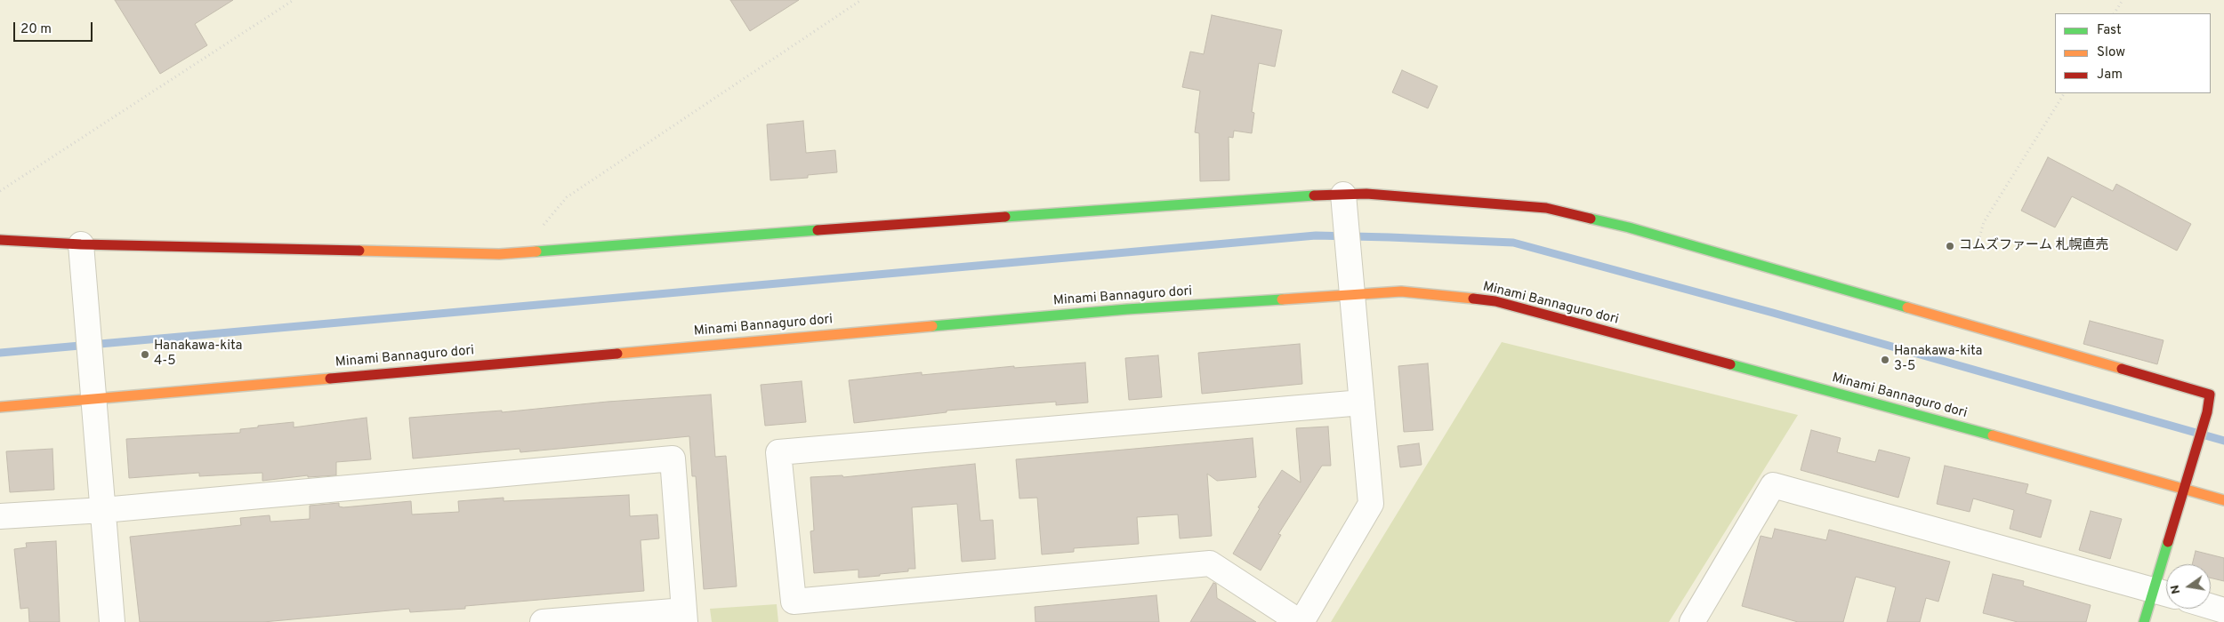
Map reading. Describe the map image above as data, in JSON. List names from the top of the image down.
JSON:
{
  "streets": {
    "street": ["Minami Bannaguro dori"]
  },
  "places": ["コムズファーム 札幌直売", "Hanakawa-kita 4-5", "Hanakawa-kita 3-5"],
  "legend": ["Fast", "Slow", "Jam"],
  "scale_bar": "20 m",
  "north": "left"
}
